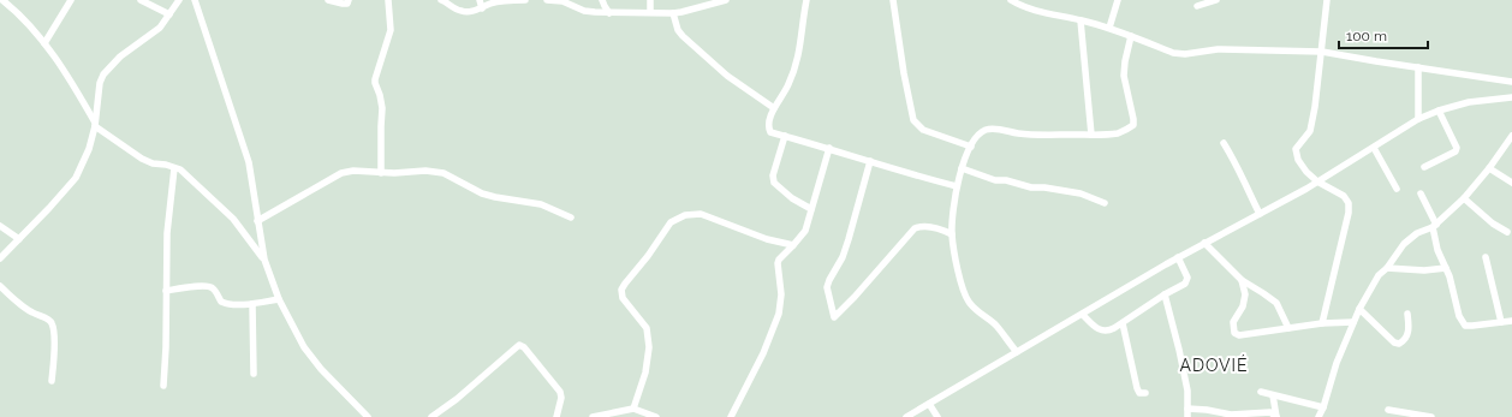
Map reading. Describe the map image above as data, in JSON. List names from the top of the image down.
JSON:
{
  "districts": ["ADOVIÉ"],
  "scale_bar": "100 m"
}
